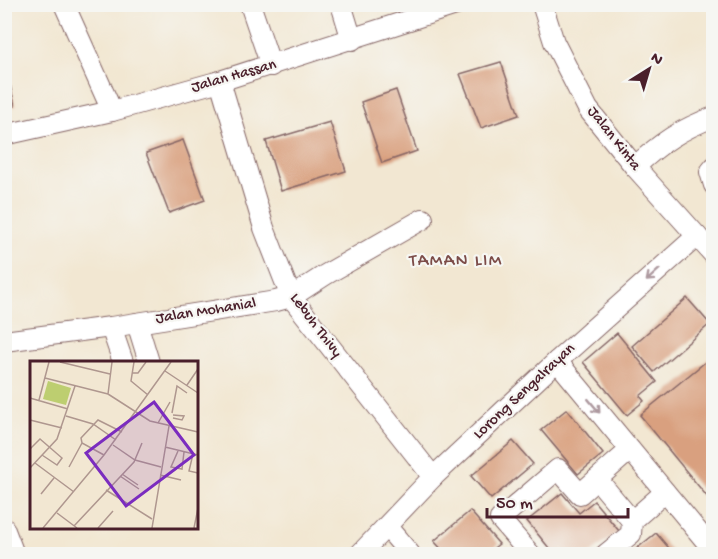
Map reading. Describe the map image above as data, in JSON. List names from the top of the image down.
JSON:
{
  "streets": {
    "street": [
      "Jalan Hassan",
      "Jalan Kinta",
      "Jalan Mohanial",
      "Lebuh Thivy",
      "Lorong Sengalrayan"
    ]
  },
  "crossings": [
    ["Jalan Hassan", "Lebuh Thivy"],
    ["Jalan Kinta", "Lorong Sengalrayan"],
    ["Jalan Mohanial", "Lebuh Thivy"],
    ["Lebuh Thivy", "Lorong Sengalrayan"]
  ],
  "one_way": ["Lorong Sengalrayan"],
  "districts": ["TAMAN LIM"],
  "scale_bar": "50 m",
  "north": "top right"
}
